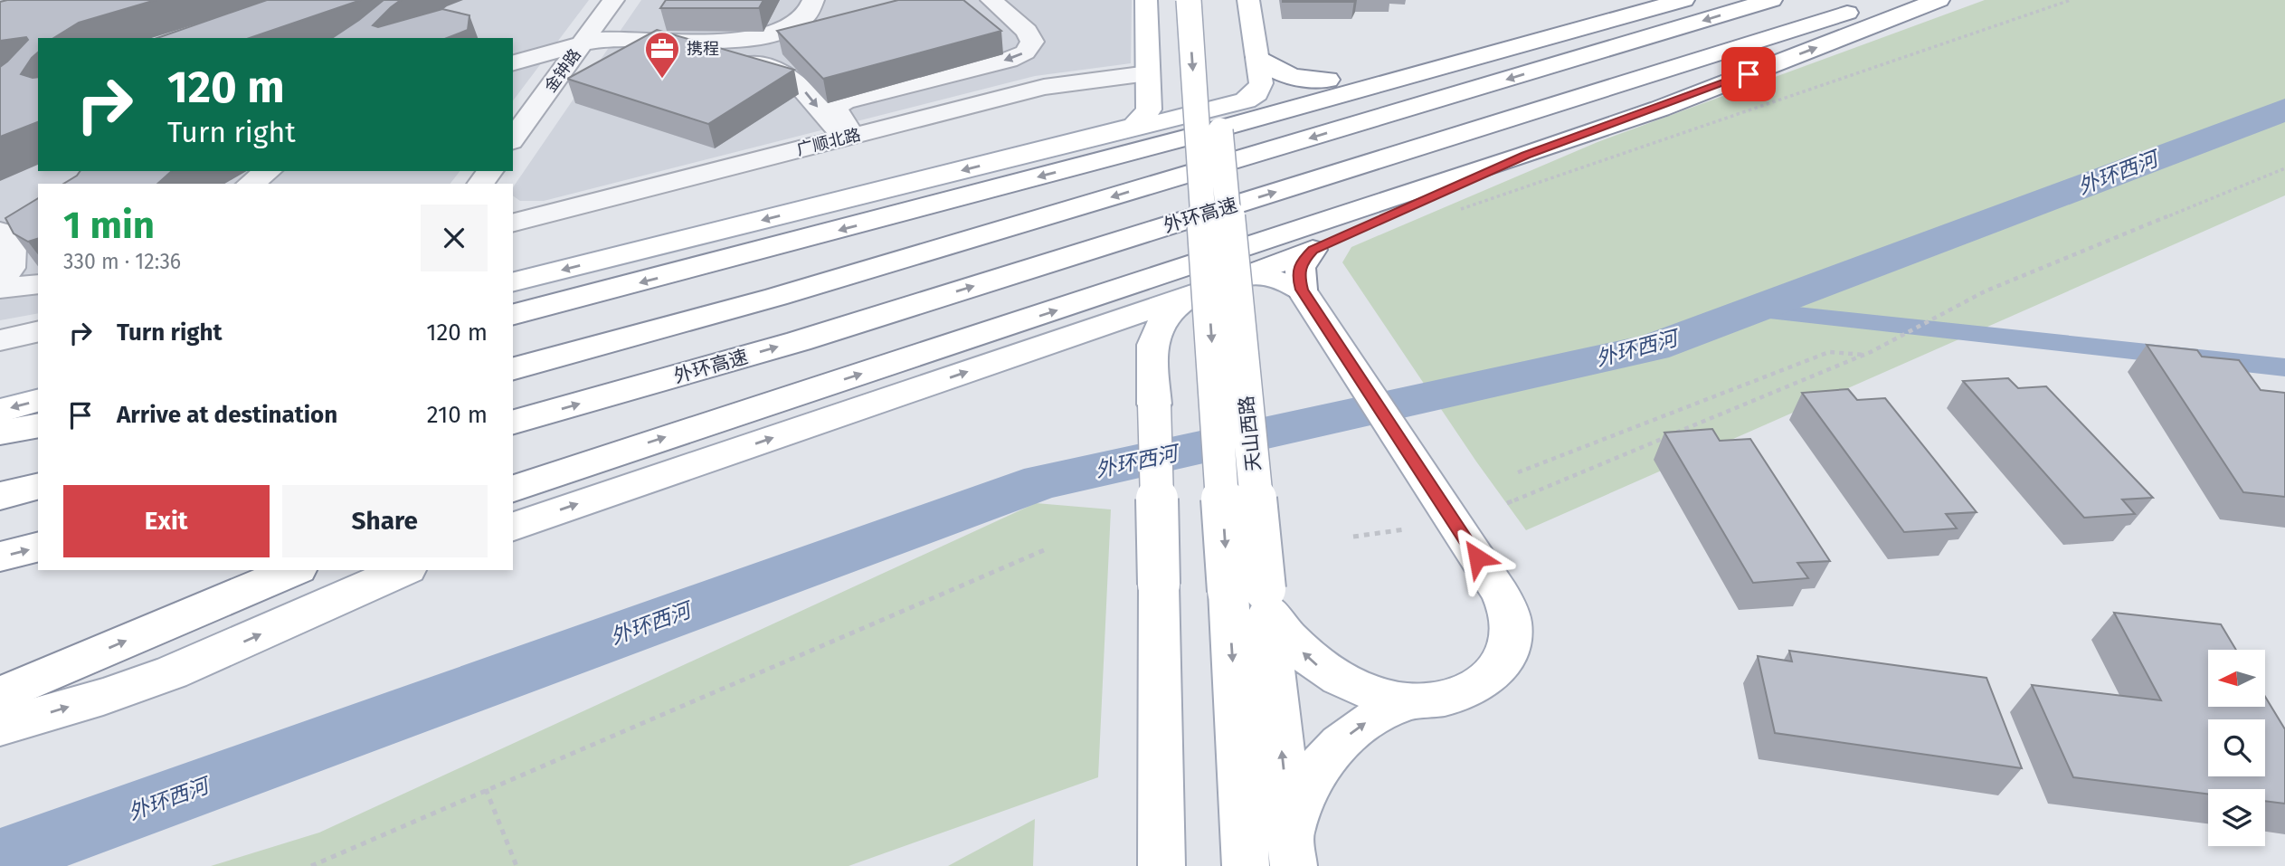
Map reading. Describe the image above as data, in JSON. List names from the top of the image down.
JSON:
{
  "streets": {
    "main road": ["外环高速", "天山西路"],
    "street": ["金钟路", "广顺北路"]
  },
  "water": ["外环西河"],
  "places": {
    "office": ["携程"]
  },
  "north": "left",
  "page": {
    "turn": ["120 m", "Turn right"],
    "heading": ["1 min", "330 m · 12:36"],
    "list": [
      {
        "name": "Turn right",
        "value": "120 m"
      },
      {
        "name": "Arrive at destination",
        "value": "210 m"
      }
    ],
    "buttons": ["Exit", "Share"]
  }
}
